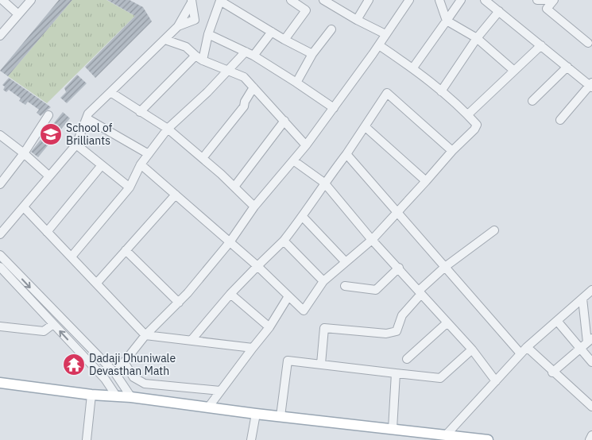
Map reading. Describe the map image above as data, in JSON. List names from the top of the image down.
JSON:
{
  "places": {
    "school or university": ["School of Brilliants"],
    "temple": ["Dadaji Dhuniwale Devasthan Math"]
  }
}
